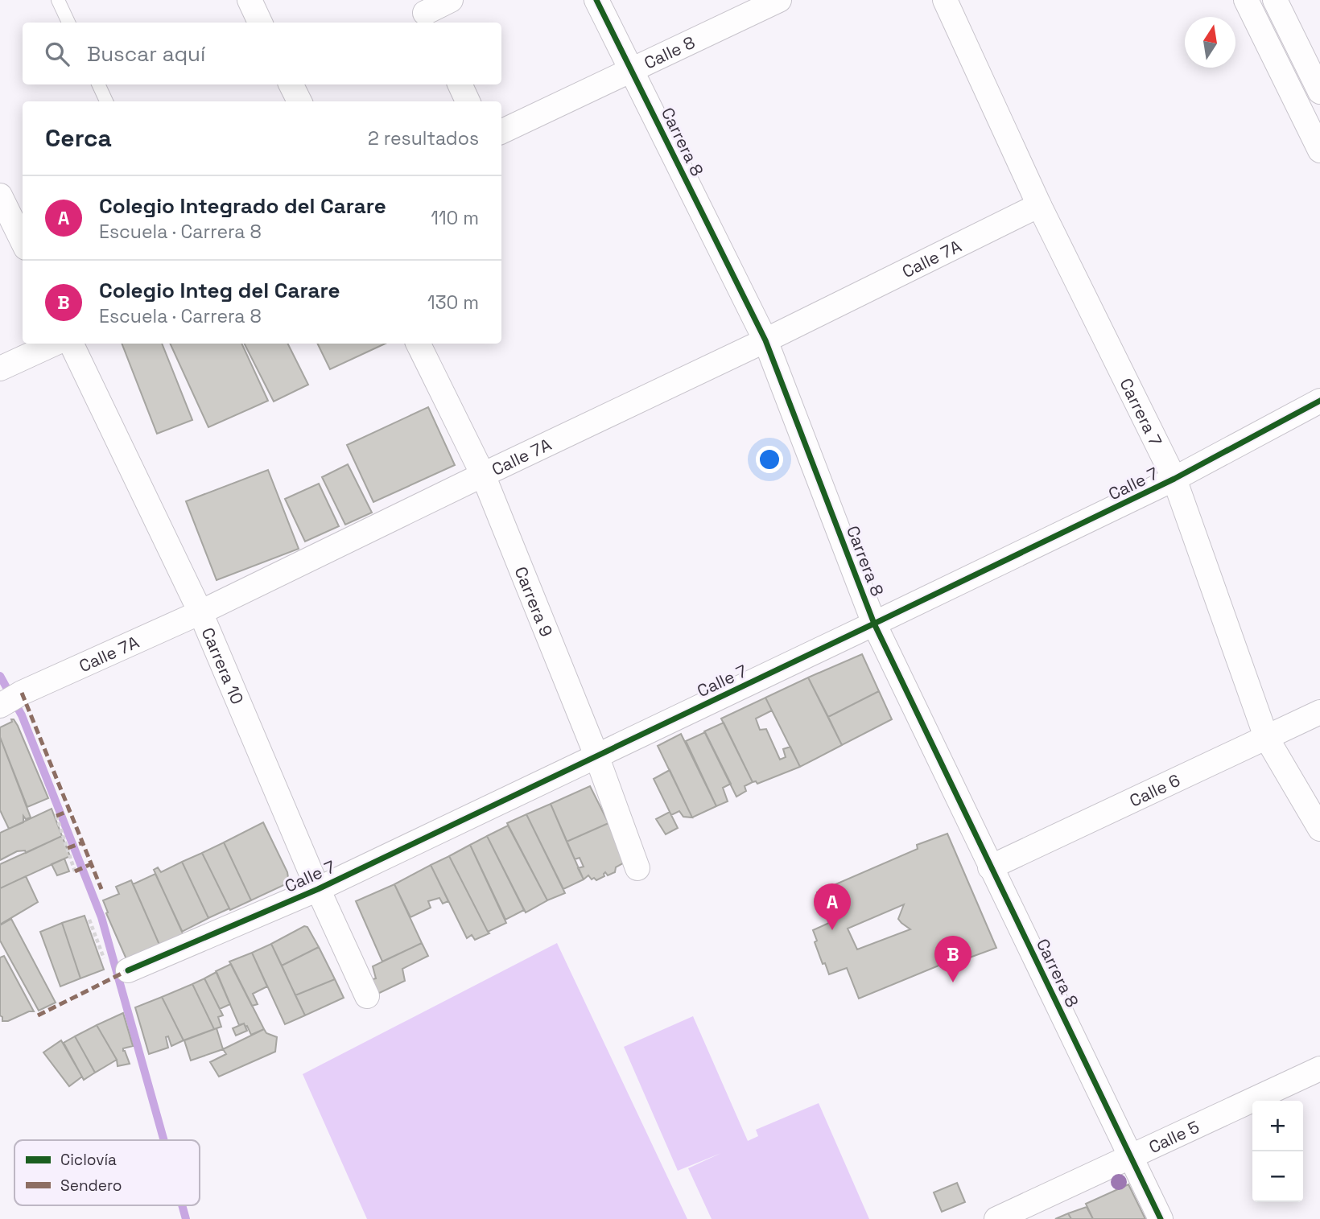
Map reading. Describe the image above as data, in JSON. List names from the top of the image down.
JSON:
{
  "streets": {
    "street": [
      "Calle 8",
      "Carrera 8",
      "Calle 7A",
      "Carrera 7",
      "Calle 7",
      "Carrera 9",
      "Carrera 10",
      "Calle 6",
      "Calle 5"
    ]
  },
  "crossings": [
    ["Calle 8", "Carrera 8"],
    ["Carrera 8", "Calle 7A"],
    ["Carrera 8", "Calle 7"],
    ["Carrera 8", "Calle 6"],
    ["Carrera 8", "Calle 5"],
    ["Calle 7A", "Carrera 7"],
    ["Calle 7A", "Carrera 9"],
    ["Calle 7A", "Carrera 10"],
    ["Carrera 7", "Calle 7"],
    ["Carrera 7", "Calle 6"],
    ["Calle 7", "Carrera 9"],
    ["Calle 7", "Carrera 10"]
  ],
  "legend": ["Ciclovía", "Sendero"],
  "north": "top",
  "page": {
    "search": "Buscar aquí",
    "heading": ["Cerca", "2 resultados"],
    "list": [
      {
        "mark": "A",
        "name": "Colegio Integrado del Carare",
        "note": "Escuela · Carrera 8",
        "value": "110 m"
      },
      {
        "mark": "B",
        "name": "Colegio Integ del Carare",
        "note": "Escuela · Carrera 8",
        "value": "130 m"
      }
    ],
    "pins": ["A", "B"],
    "map_buttons": ["+", "−"]
  }
}
